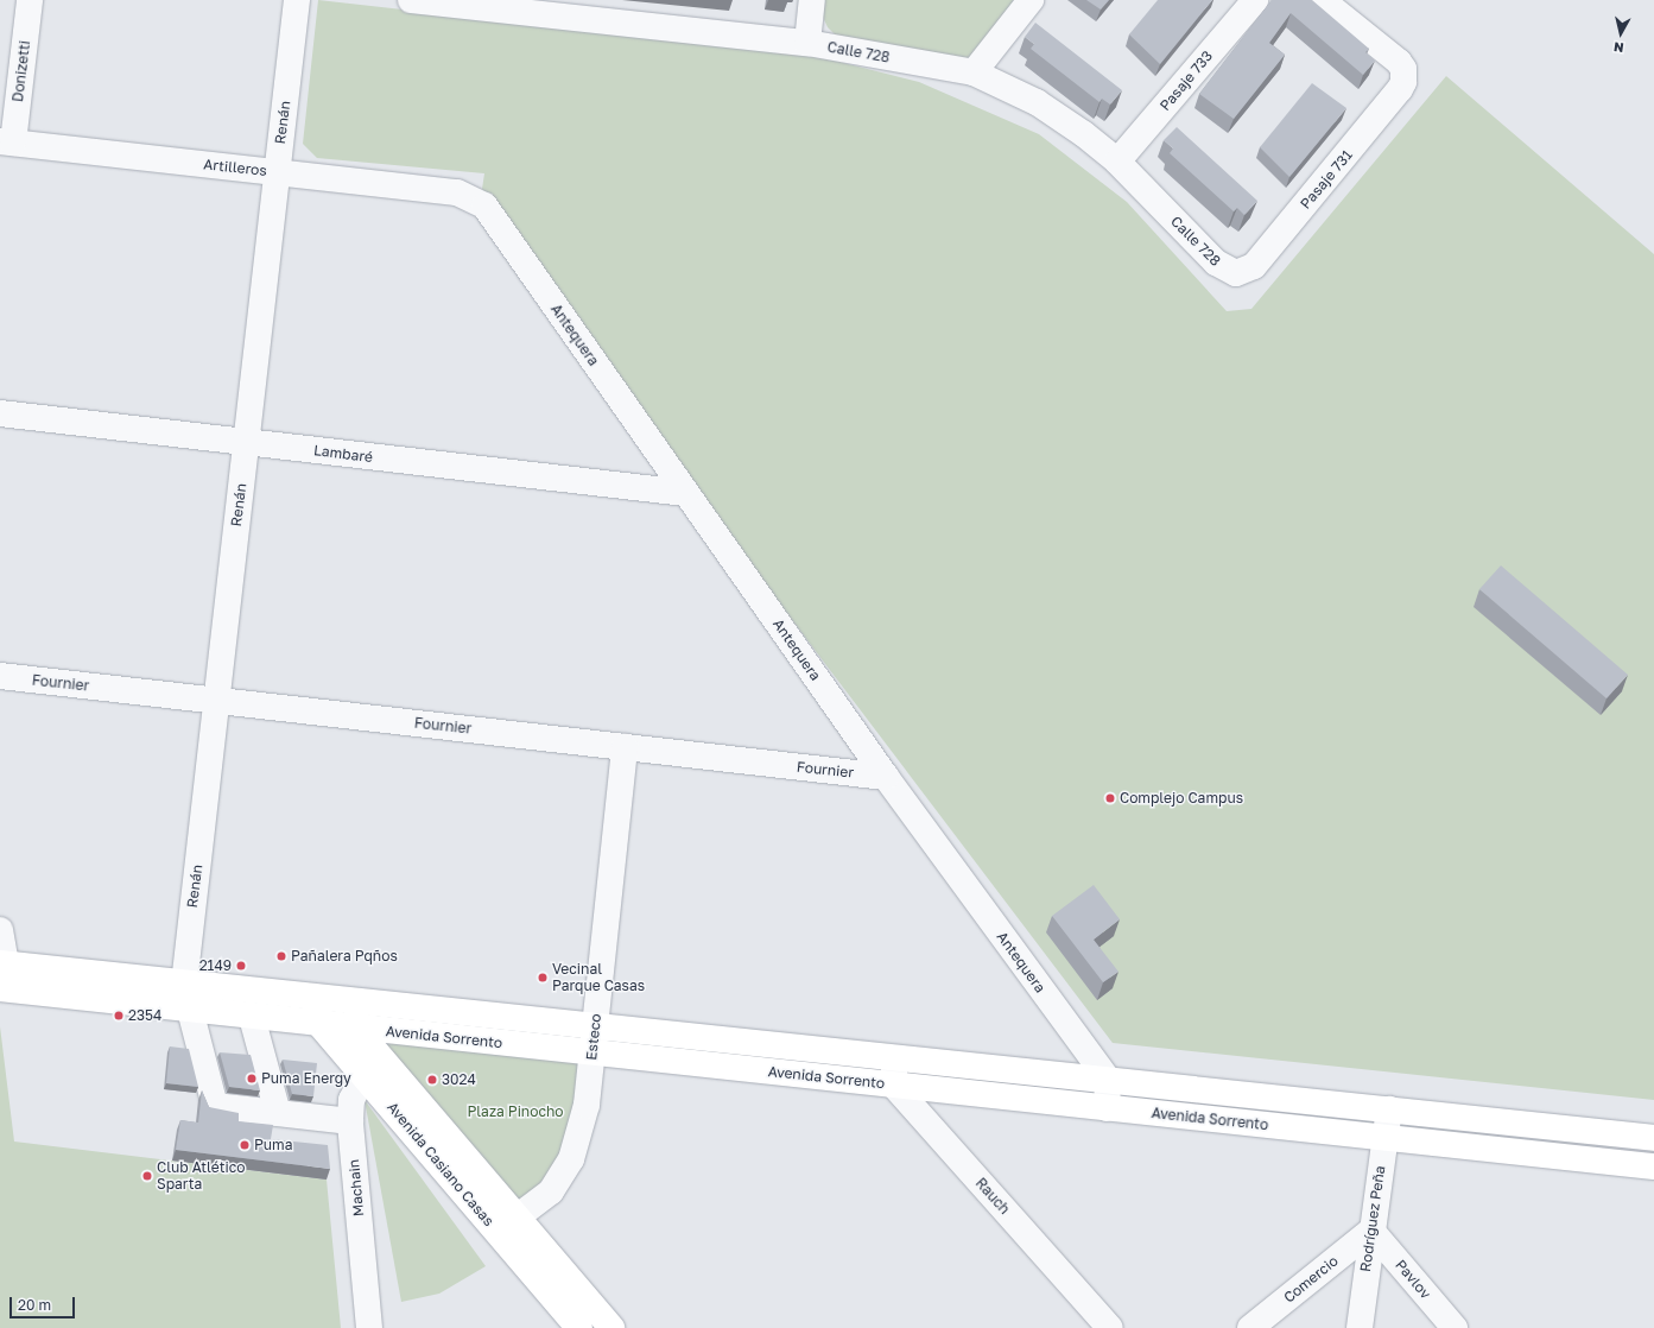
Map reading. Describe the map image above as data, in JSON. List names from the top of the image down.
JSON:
{
  "streets": {
    "main road": ["Avenida Sorrento", "Avenida Casiano Casas"],
    "street": [
      "Calle 728",
      "Donizetti",
      "Pasaje 733",
      "Renán",
      "Artilleros",
      "Pasaje 731",
      "Antequera",
      "Lambaré",
      "Fournier",
      "Esteco",
      "Machain",
      "Rauch",
      "Rodríguez Peña",
      "Comercio",
      "Pavlov"
    ]
  },
  "crossings": [
    ["Calle 728", "Pasaje 733"],
    ["Calle 728", "Pasaje 731"],
    ["Donizetti", "Artilleros"],
    ["Renán", "Artilleros"],
    ["Renán", "Lambaré"],
    ["Renán", "Fournier"],
    ["Renán", "Avenida Sorrento"],
    ["Artilleros", "Antequera"],
    ["Antequera", "Lambaré"],
    ["Antequera", "Fournier"],
    ["Antequera", "Avenida Sorrento"],
    ["Fournier", "Esteco"],
    ["Avenida Sorrento", "Esteco"],
    ["Avenida Sorrento", "Avenida Casiano Casas"],
    ["Avenida Sorrento", "Rauch"],
    ["Avenida Sorrento", "Rodríguez Peña"],
    ["Esteco", "Avenida Casiano Casas"],
    ["Avenida Casiano Casas", "Machain"],
    ["Rodríguez Peña", "Comercio"],
    ["Rodríguez Peña", "Pavlov"],
    ["Comercio", "Pavlov"]
  ],
  "parks": ["Plaza Pinocho"],
  "places": [
    "Complejo Campus",
    "Pañalera Pqños",
    "2149",
    "Vecinal Parque Casas",
    "2354",
    "Puma Energy",
    "3024",
    "Puma",
    "Club Atlético Sparta"
  ],
  "scale_bar": "20 m",
  "north": "bottom"
}
